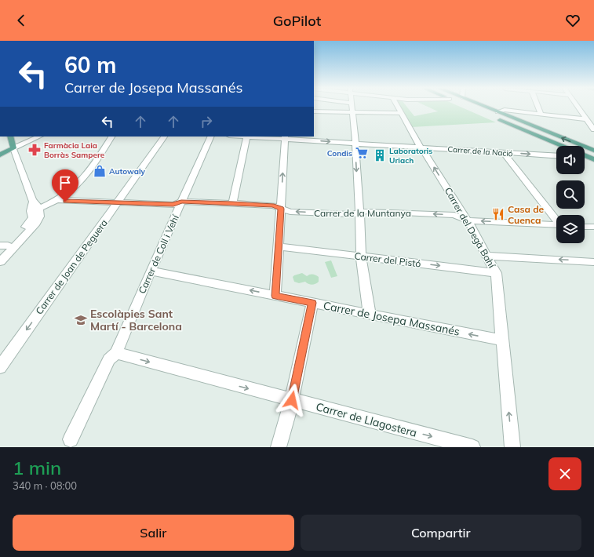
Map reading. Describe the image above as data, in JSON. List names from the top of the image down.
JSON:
{
  "streets": {
    "street": [
      "Carrer de la Nació",
      "Carrer de la Muntanya",
      "Carrer del Degà Bahí",
      "Carrer de Coll i Vehí",
      "Carrer del Pistó",
      "Carrer de Joan de Peguera",
      "Carrer de Josepa Massanés",
      "Carrer de Llagostera"
    ]
  },
  "crossings": [
    ["Carrer de la Nació", "Carrer del Degà Bahí"],
    ["Carrer de la Muntanya", "Carrer del Degà Bahí"],
    ["Carrer de la Muntanya", "Carrer de Coll i Vehí"],
    ["Carrer de la Muntanya", "Carrer de Joan de Peguera"],
    ["Carrer del Degà Bahí", "Carrer del Pistó"],
    ["Carrer del Degà Bahí", "Carrer de Josepa Massanés"],
    ["Carrer de Coll i Vehí", "Carrer de Josepa Massanés"],
    ["Carrer de Coll i Vehí", "Carrer de Llagostera"]
  ],
  "one_way": [
    "Carrer de la Muntanya",
    "Carrer del Degà Bahí",
    "Carrer del Pistó",
    "Carrer de Josepa Massanés",
    "Carrer de Llagostera"
  ],
  "places": {
    "pharmacy": ["Farmàcia Laia Borràs Sampere"],
    "supermarket": ["Condis"],
    "building": ["Laboratoris Uriach"],
    "shop": ["Autowaly"],
    "restaurant": ["Casa de Cuenca"],
    "school or university": ["Escolàpies Sant Martí - Barcelona"]
  },
  "page": {
    "header": "GoPilot",
    "turn": ["60 m", "Carrer de Josepa Massanés"],
    "heading": ["1 min", "340 m · 08:00"],
    "buttons": ["Salir", "Compartir"]
  }
}
